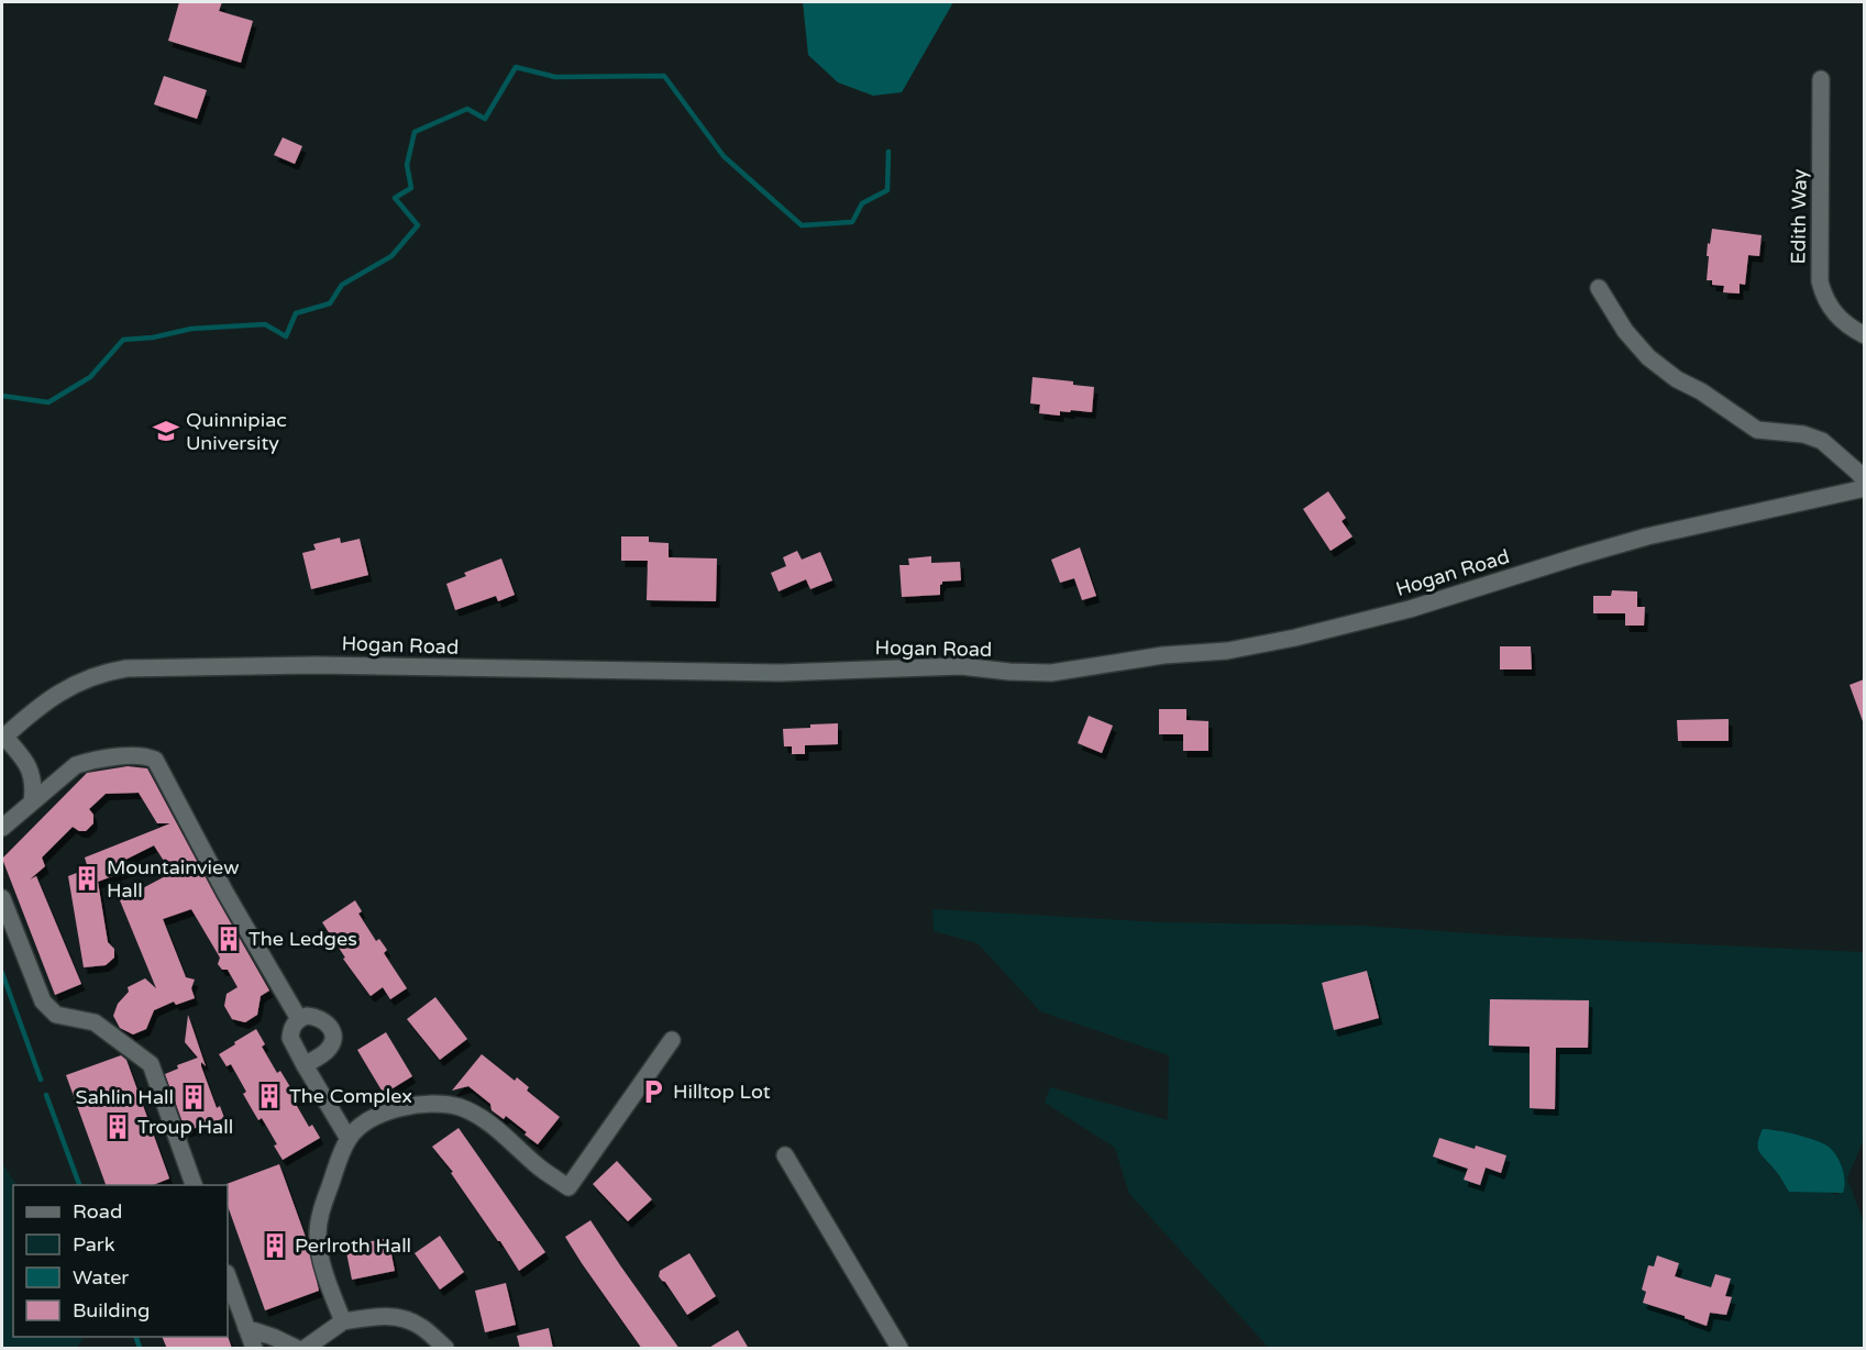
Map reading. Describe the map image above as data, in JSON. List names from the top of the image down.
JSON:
{
  "streets": {
    "street": ["Edith Way", "Hogan Road"]
  },
  "places": {
    "school or university": ["Quinnipiac University"],
    "building": [
      "Mountainview Hall",
      "The Ledges",
      "The Complex",
      "Sahlin Hall",
      "Troup Hall",
      "Perlroth Hall"
    ],
    "parking": ["Hilltop Lot"]
  },
  "legend": [
    "Road",
    "Park",
    "Water",
    "Building"
  ]
}
